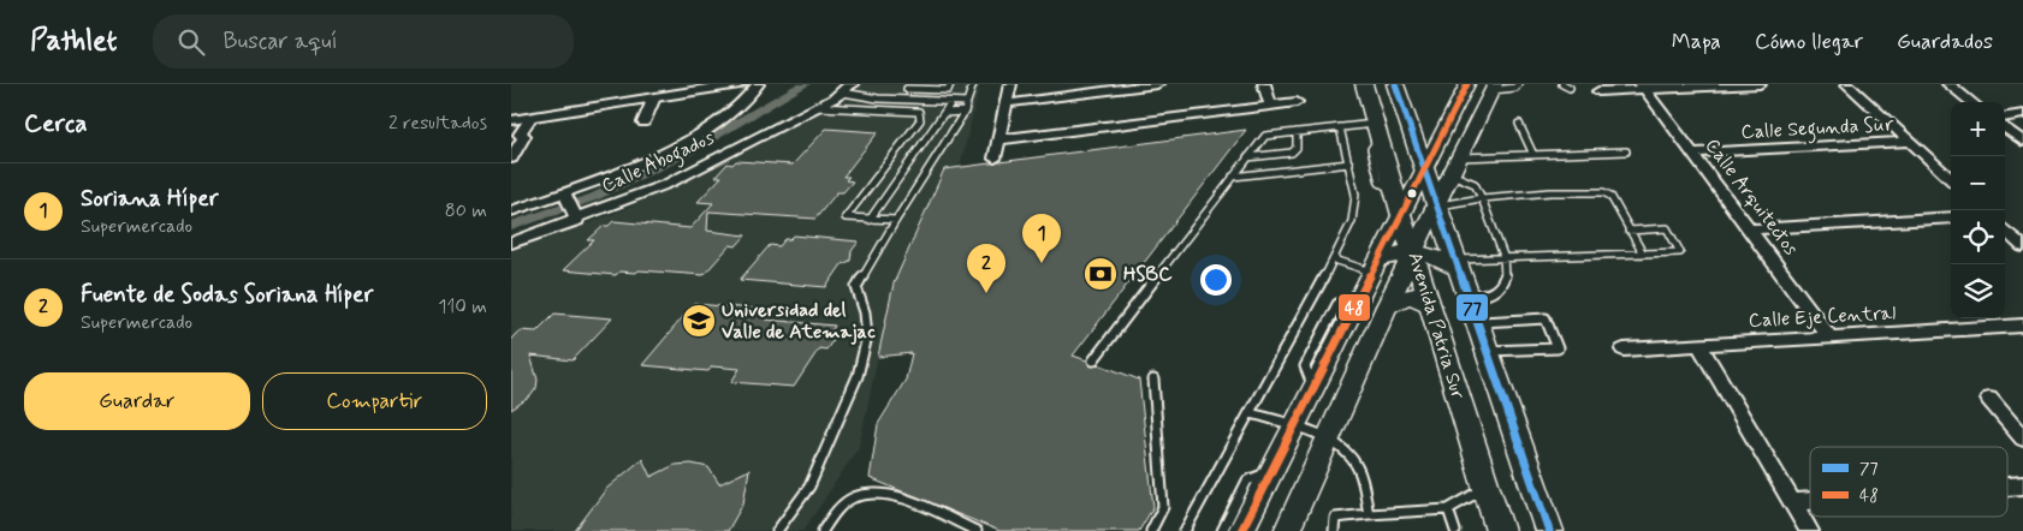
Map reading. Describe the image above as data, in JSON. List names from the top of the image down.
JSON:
{
  "streets": {
    "main road": ["Avenida Patria Sur"],
    "street": [
      "Calle Segunda Sur",
      "Calle Abogados",
      "Calle Arquitectos",
      "Calle Eje Central"
    ]
  },
  "crossings": [
    ["Calle Segunda Sur", "Calle Arquitectos"],
    ["Calle Arquitectos", "Calle Eje Central"]
  ],
  "places": {
    "bank": ["HSBC"],
    "school or university": ["Universidad del Valle de Atemajac"]
  },
  "lines": ["transit line 77", "transit line 48"],
  "legend": ["77", "48"],
  "page": {
    "header": "Pathlet",
    "search": "Buscar aquí",
    "nav": ["Mapa", "Cómo llegar", "Guardados"],
    "heading": ["Cerca", "2 resultados"],
    "map_buttons": ["+", "−"],
    "list": [
      {
        "mark": "1",
        "name": "Soriana Híper",
        "note": "Supermercado",
        "value": "80 m"
      },
      {
        "mark": "2",
        "name": "Fuente de Sodas Soriana Híper",
        "note": "Supermercado",
        "value": "110 m"
      }
    ],
    "pins": ["1", "2"],
    "buttons": ["Guardar", "Compartir"]
  }
}
